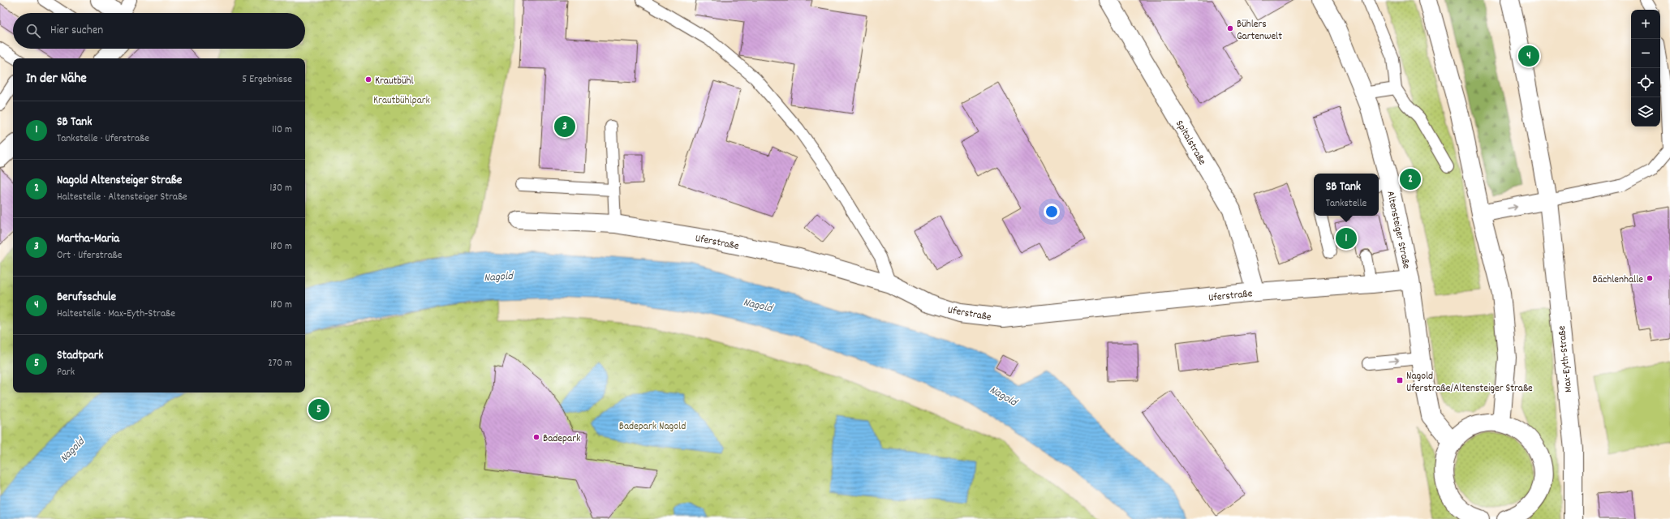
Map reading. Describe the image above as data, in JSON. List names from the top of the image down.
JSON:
{
  "streets": {
    "street": [
      "Spitalstraße",
      "Altensteiger Straße",
      "Uferstraße",
      "Max-Eyth-Straße"
    ]
  },
  "crossings": [
    ["Spitalstraße", "Uferstraße"],
    ["Altensteiger Straße", "Uferstraße"]
  ],
  "water": ["Nagold"],
  "parks": ["Krautbühlpark", "Badepark Nagold"],
  "places": {
    "other": [
      "Bühlers Gartenwelt",
      "Krautbühl",
      "Bächlenhalle",
      "Badepark"
    ],
    "transit": ["Nagold Uferstraße/Altensteiger Straße"]
  },
  "page": {
    "map_buttons": ["+", "−"],
    "search": "Hier suchen",
    "pins": [
      "4",
      "3",
      "2",
      "1",
      "5"
    ],
    "heading": ["In der Nähe", "5 Ergebnisse"],
    "list": [
      {
        "mark": "1",
        "name": "SB Tank",
        "note": "Tankstelle · Uferstraße",
        "value": "110 m"
      },
      {
        "mark": "2",
        "name": "Nagold Altensteiger Straße",
        "note": "Haltestelle · Altensteiger Straße",
        "value": "130 m"
      },
      {
        "mark": "3",
        "name": "Martha-Maria",
        "note": "Ort · Uferstraße",
        "value": "180 m"
      },
      {
        "mark": "4",
        "name": "Berufsschule",
        "note": "Haltestelle · Max-Eyth-Straße",
        "value": "180 m"
      },
      {
        "mark": "5",
        "name": "Stadtpark",
        "note": "Park",
        "value": "270 m"
      }
    ],
    "popup": ["SB Tank", "Tankstelle"]
  }
}
